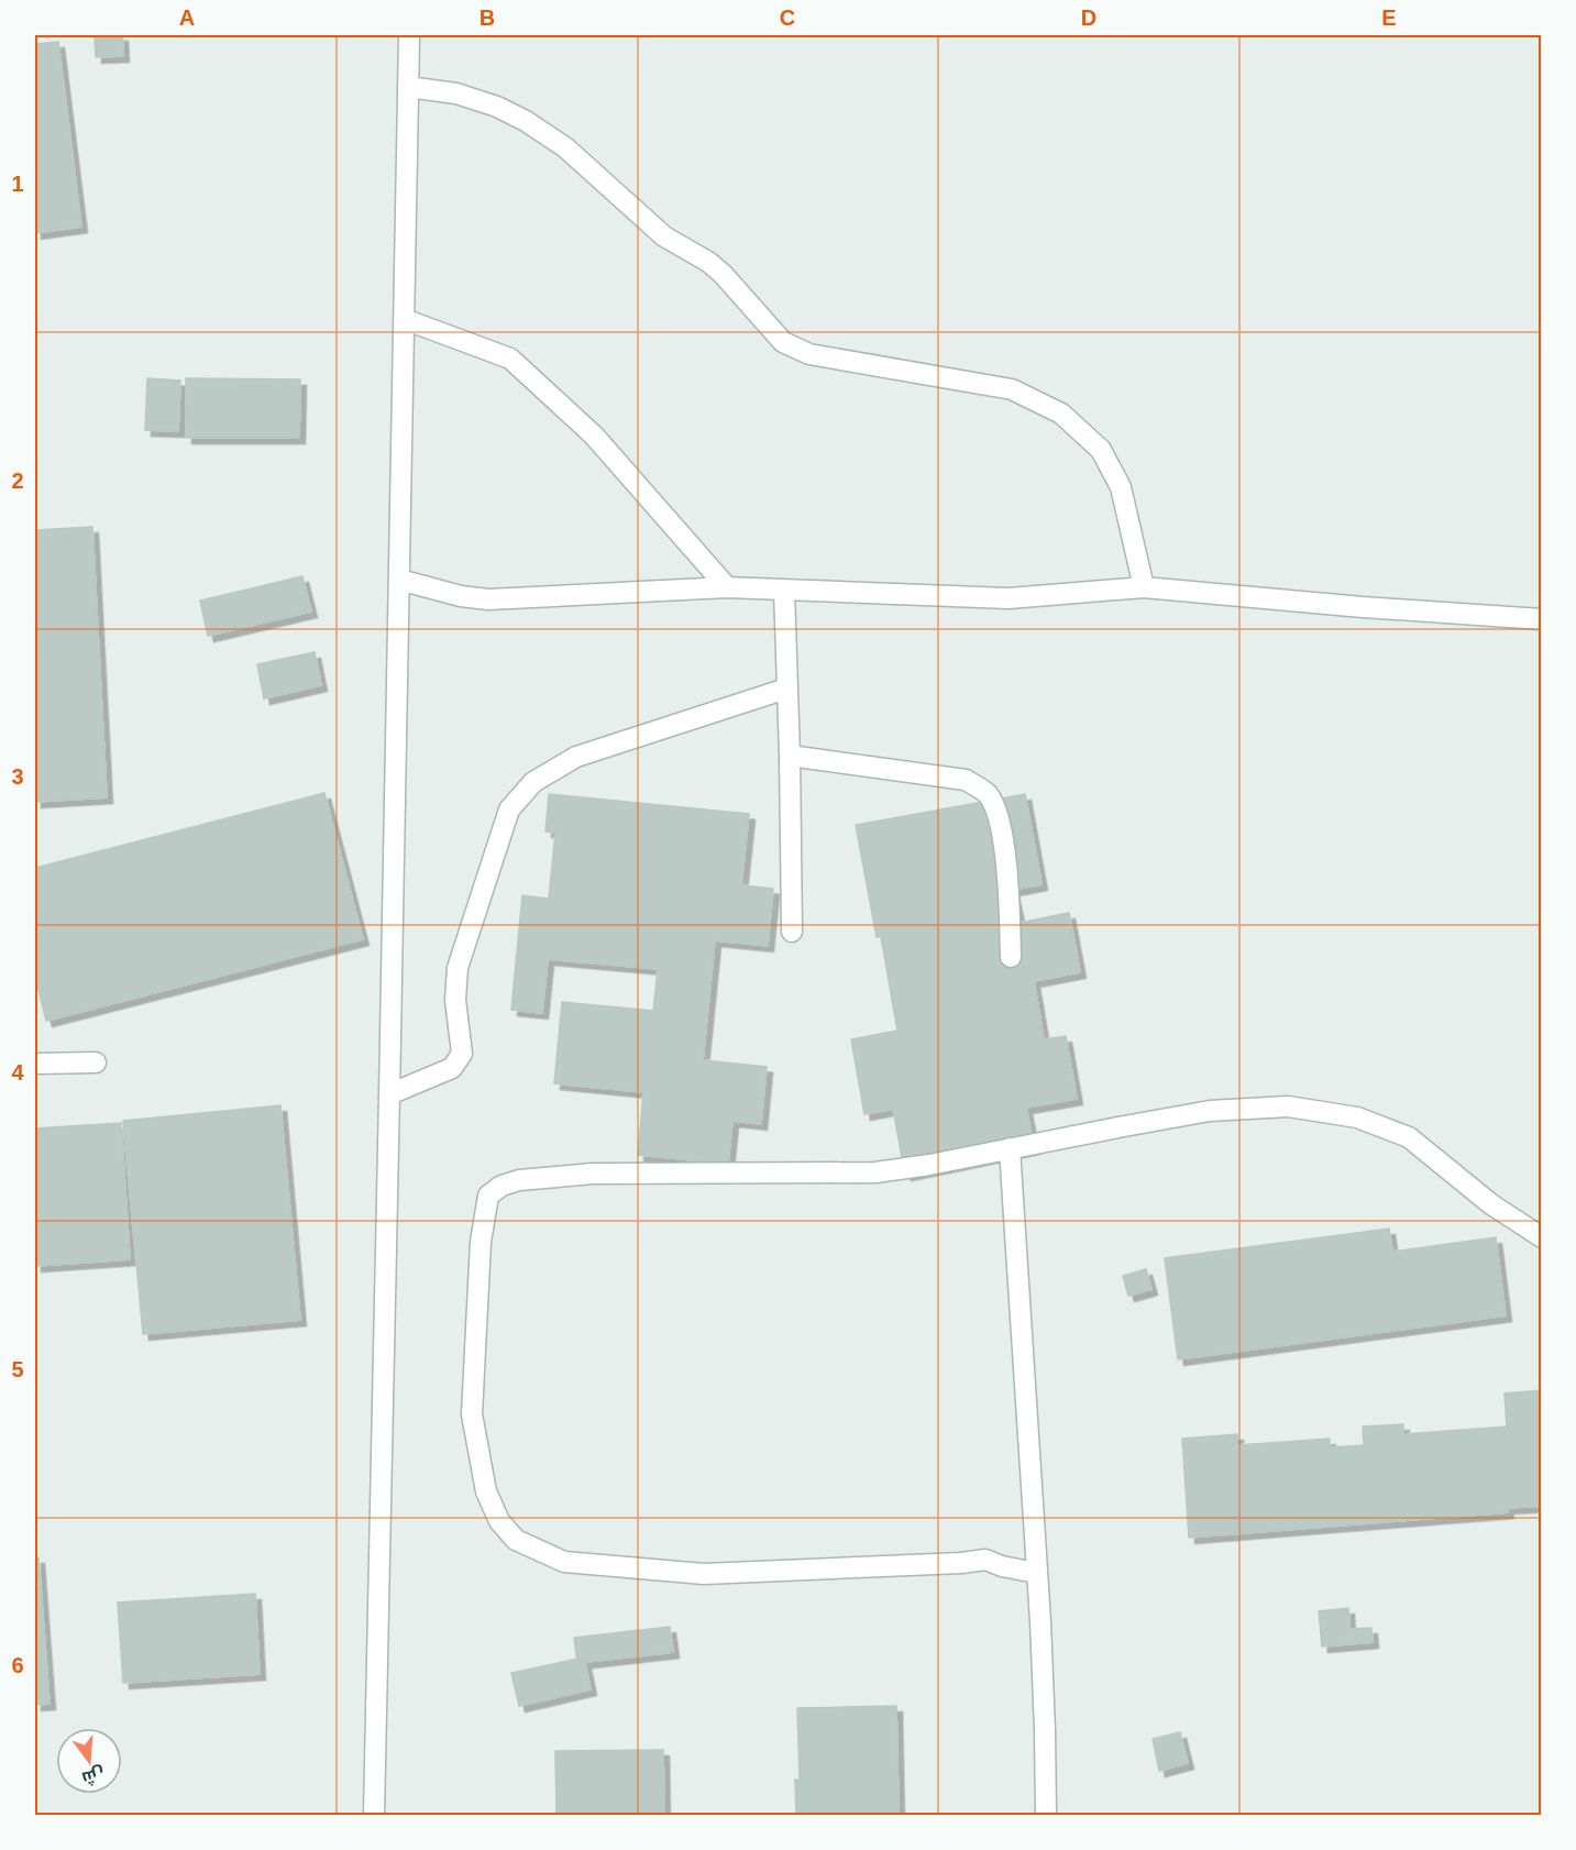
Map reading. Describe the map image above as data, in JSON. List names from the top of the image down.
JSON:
{
  "north": "bottom",
  "grid": {
    "columns": [
      "A",
      "B",
      "C",
      "D",
      "E"
    ],
    "rows": [
      "1",
      "2",
      "3",
      "4",
      "5",
      "6"
    ]
  }
}
